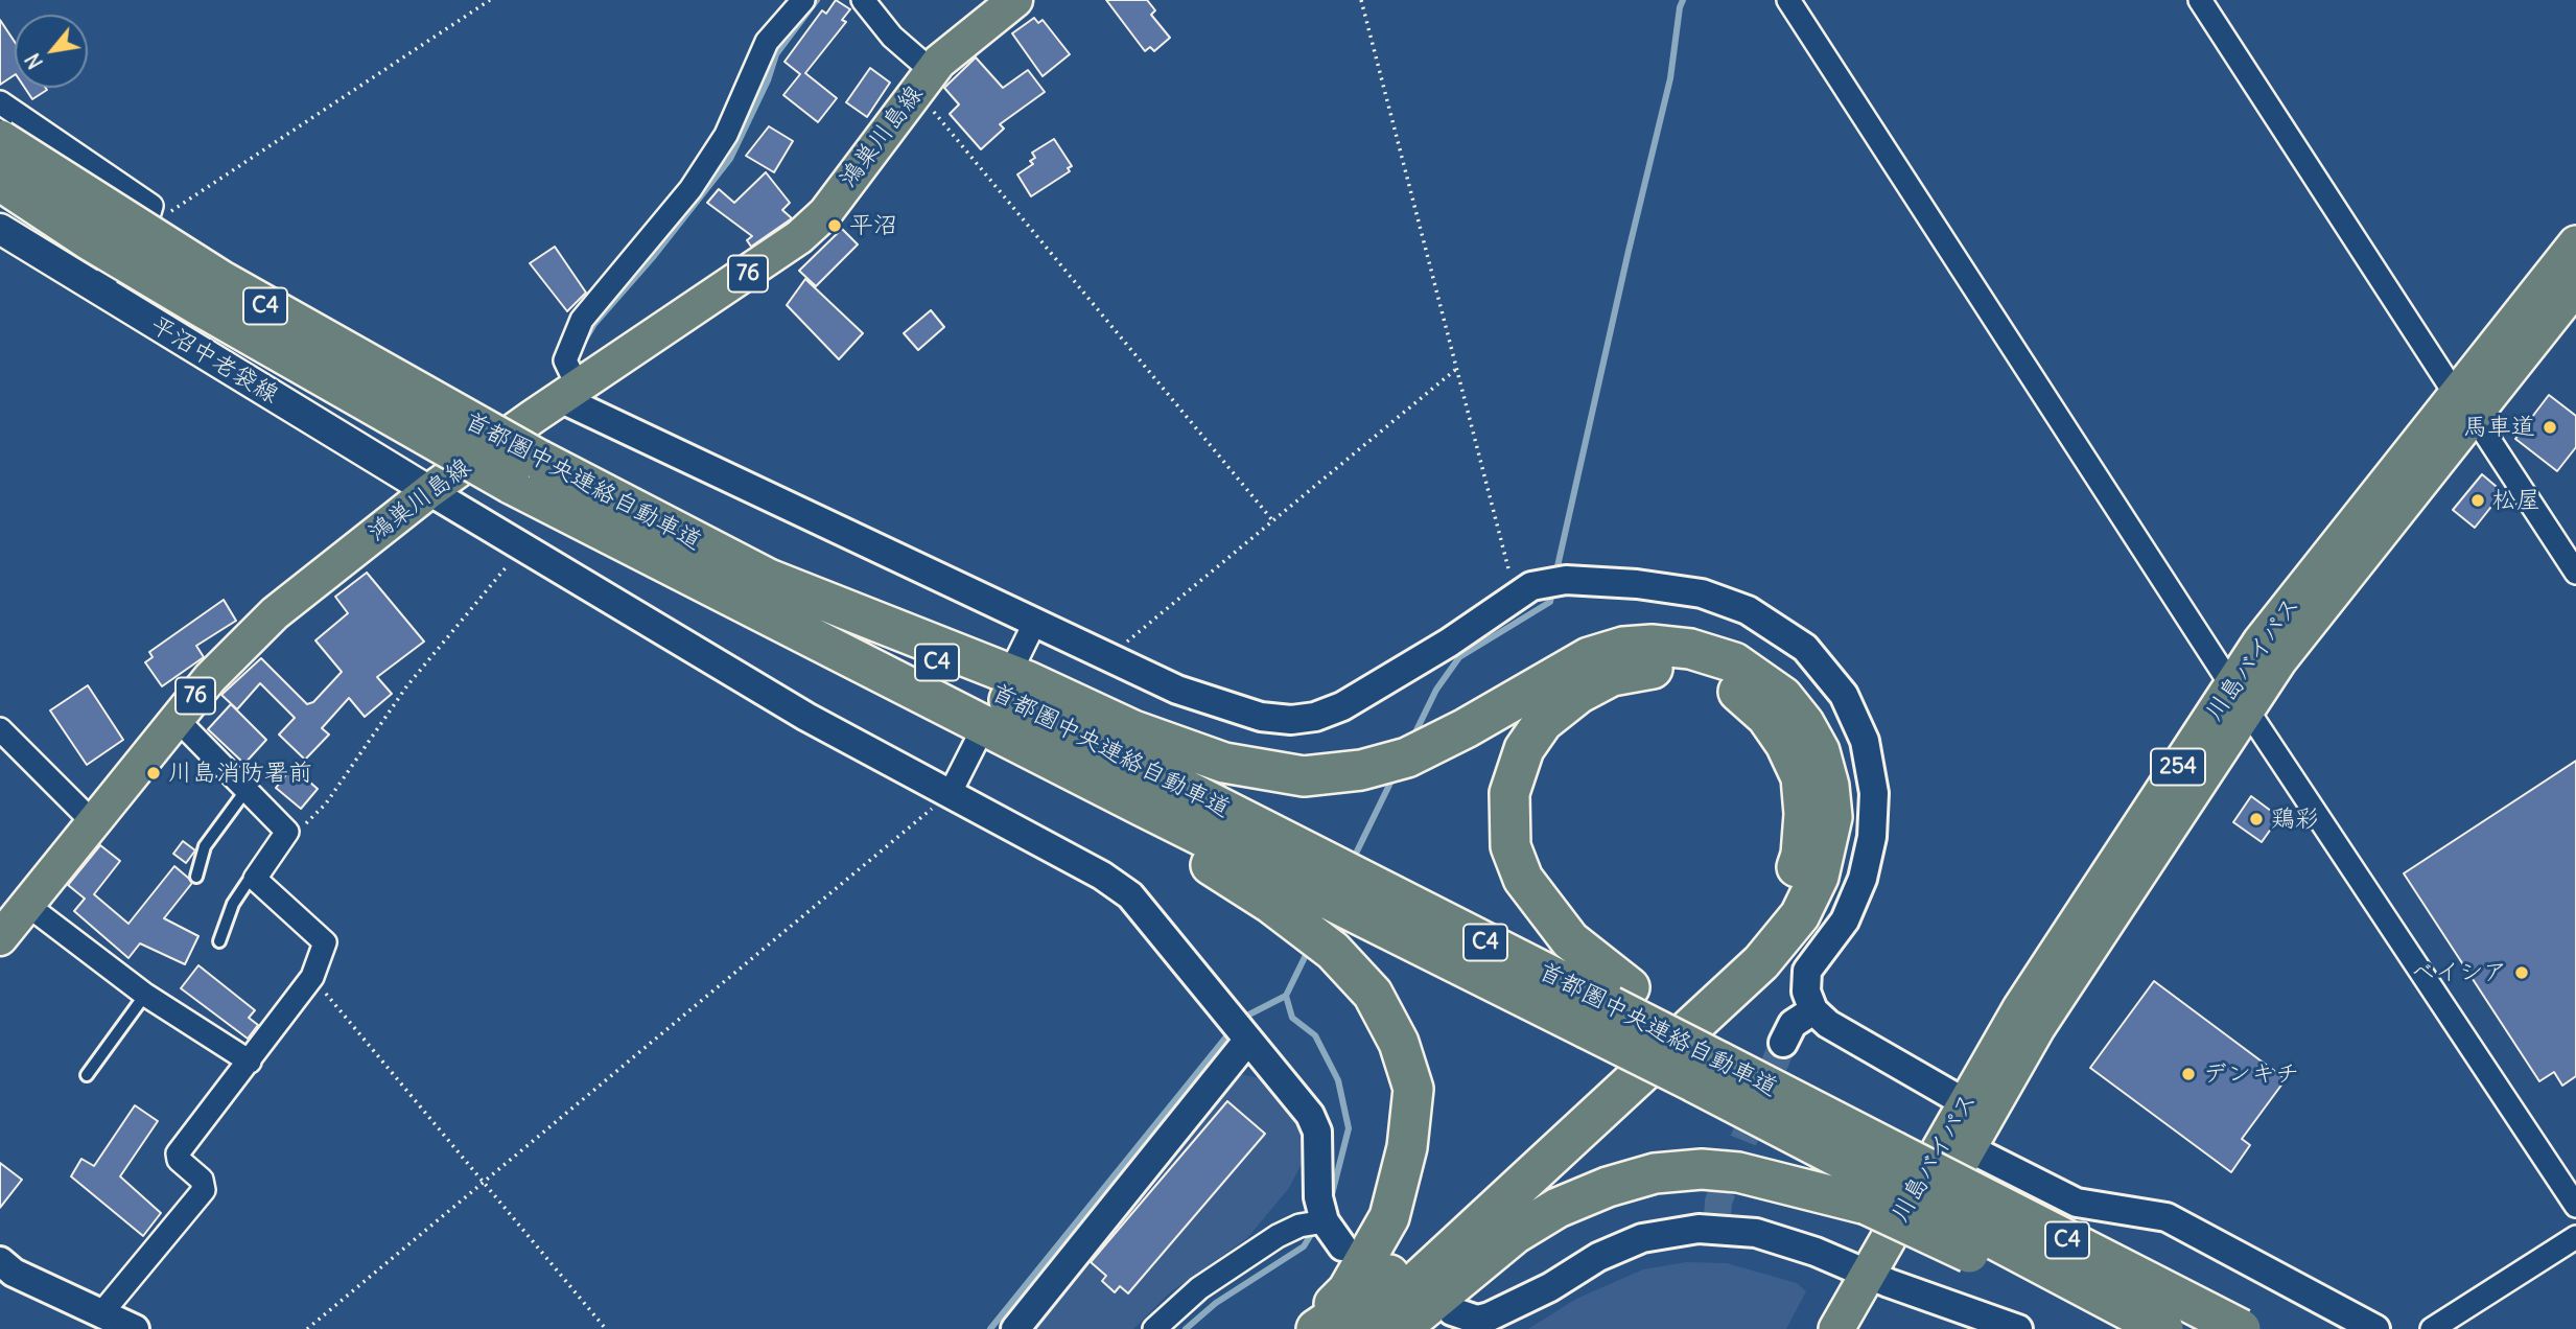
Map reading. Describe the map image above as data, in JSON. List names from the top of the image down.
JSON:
{
  "streets": {
    "highway": [
      "C4",
      "首都圏中央連絡自動車道",
      "川島バイパス",
      "254"
    ],
    "main road": ["鴻巣川島線", "76", "平沼中老袋線"]
  },
  "crossings": [
    ["鴻巣川島線", "平沼中老袋線"],
    ["C4", "首都圏中央連絡自動車道"]
  ],
  "places": [
    "平沼",
    "馬車道",
    "松屋",
    "川島消防署前",
    "鶏彩",
    "ベイシア",
    "デンキチ"
  ],
  "north": "bottom left"
}
